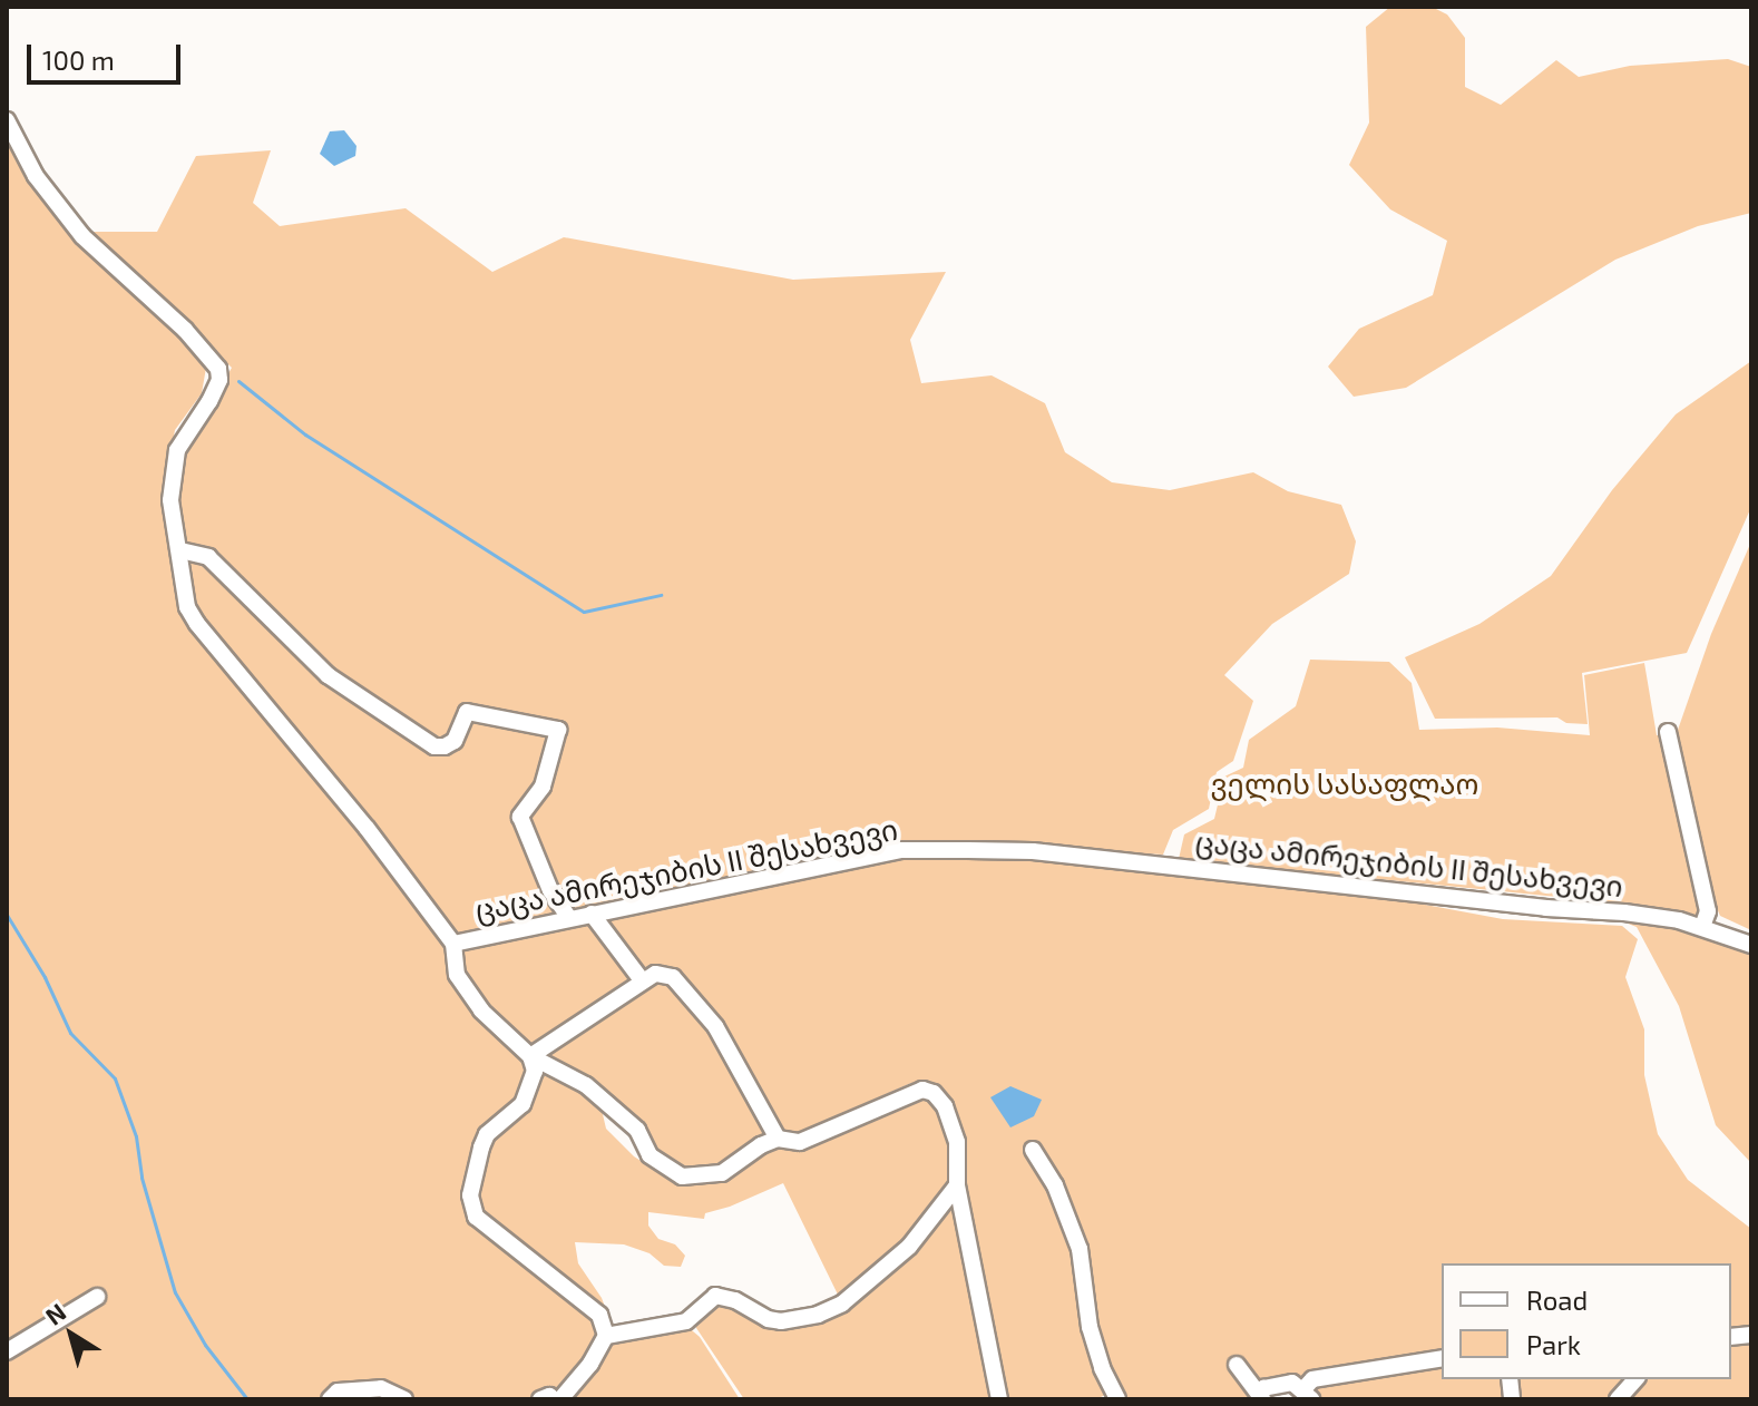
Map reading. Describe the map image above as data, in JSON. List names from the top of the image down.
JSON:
{
  "streets": {
    "street": ["ცაცა ამირეჯიბის II შესახვევი"]
  },
  "parks": ["ველის სასაფლაო"],
  "legend": ["Road", "Park"],
  "scale_bar": "100 m",
  "north": "top left"
}
